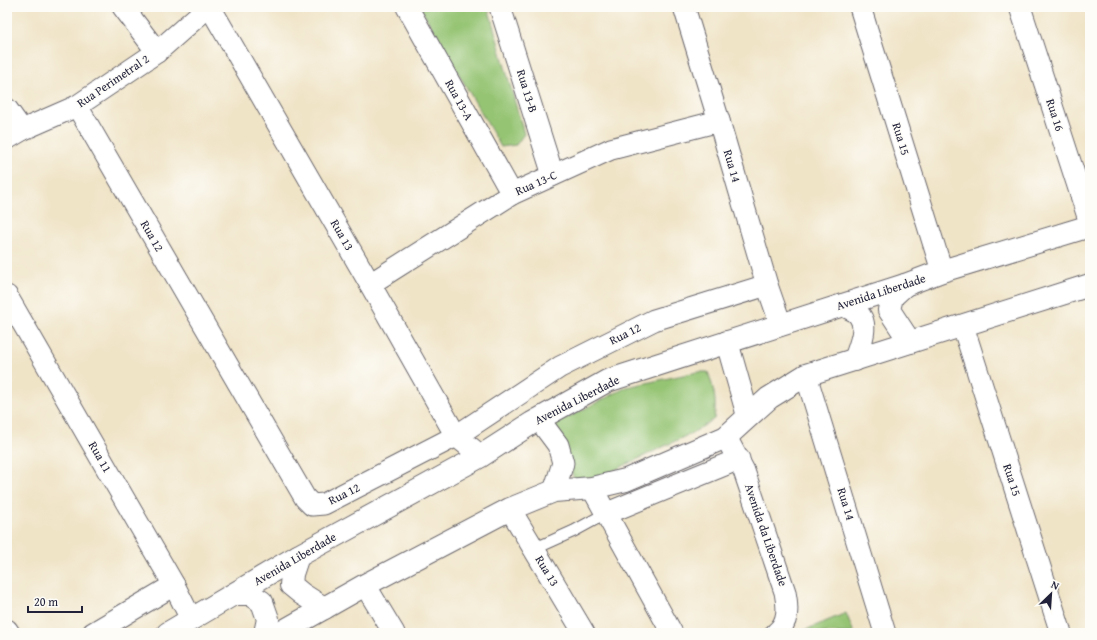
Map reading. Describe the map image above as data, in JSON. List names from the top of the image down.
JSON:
{
  "streets": {
    "street": [
      "Rua Perimetral 2",
      "Rua 13-B",
      "Rua 13-A",
      "Rua 16",
      "Rua 15",
      "Rua 14",
      "Rua 13-C",
      "Rua 13",
      "Rua 12",
      "Avenida Liberdade",
      "Rua 11",
      "Avenida da Liberdade"
    ]
  },
  "crossings": [
    ["Rua Perimetral 2", "Rua 13"],
    ["Rua Perimetral 2", "Rua 12"],
    ["Rua 13-B", "Rua 13-C"],
    ["Rua 13-A", "Rua 13-C"],
    ["Rua 15", "Avenida Liberdade"],
    ["Rua 14", "Rua 13-C"],
    ["Rua 14", "Rua 12"],
    ["Rua 14", "Avenida Liberdade"],
    ["Rua 13-C", "Rua 13"],
    ["Rua 13", "Rua 12"],
    ["Rua 13", "Avenida Liberdade"],
    ["Avenida Liberdade", "Rua 11"]
  ],
  "scale_bar": "20 m",
  "north": "top right"
}
